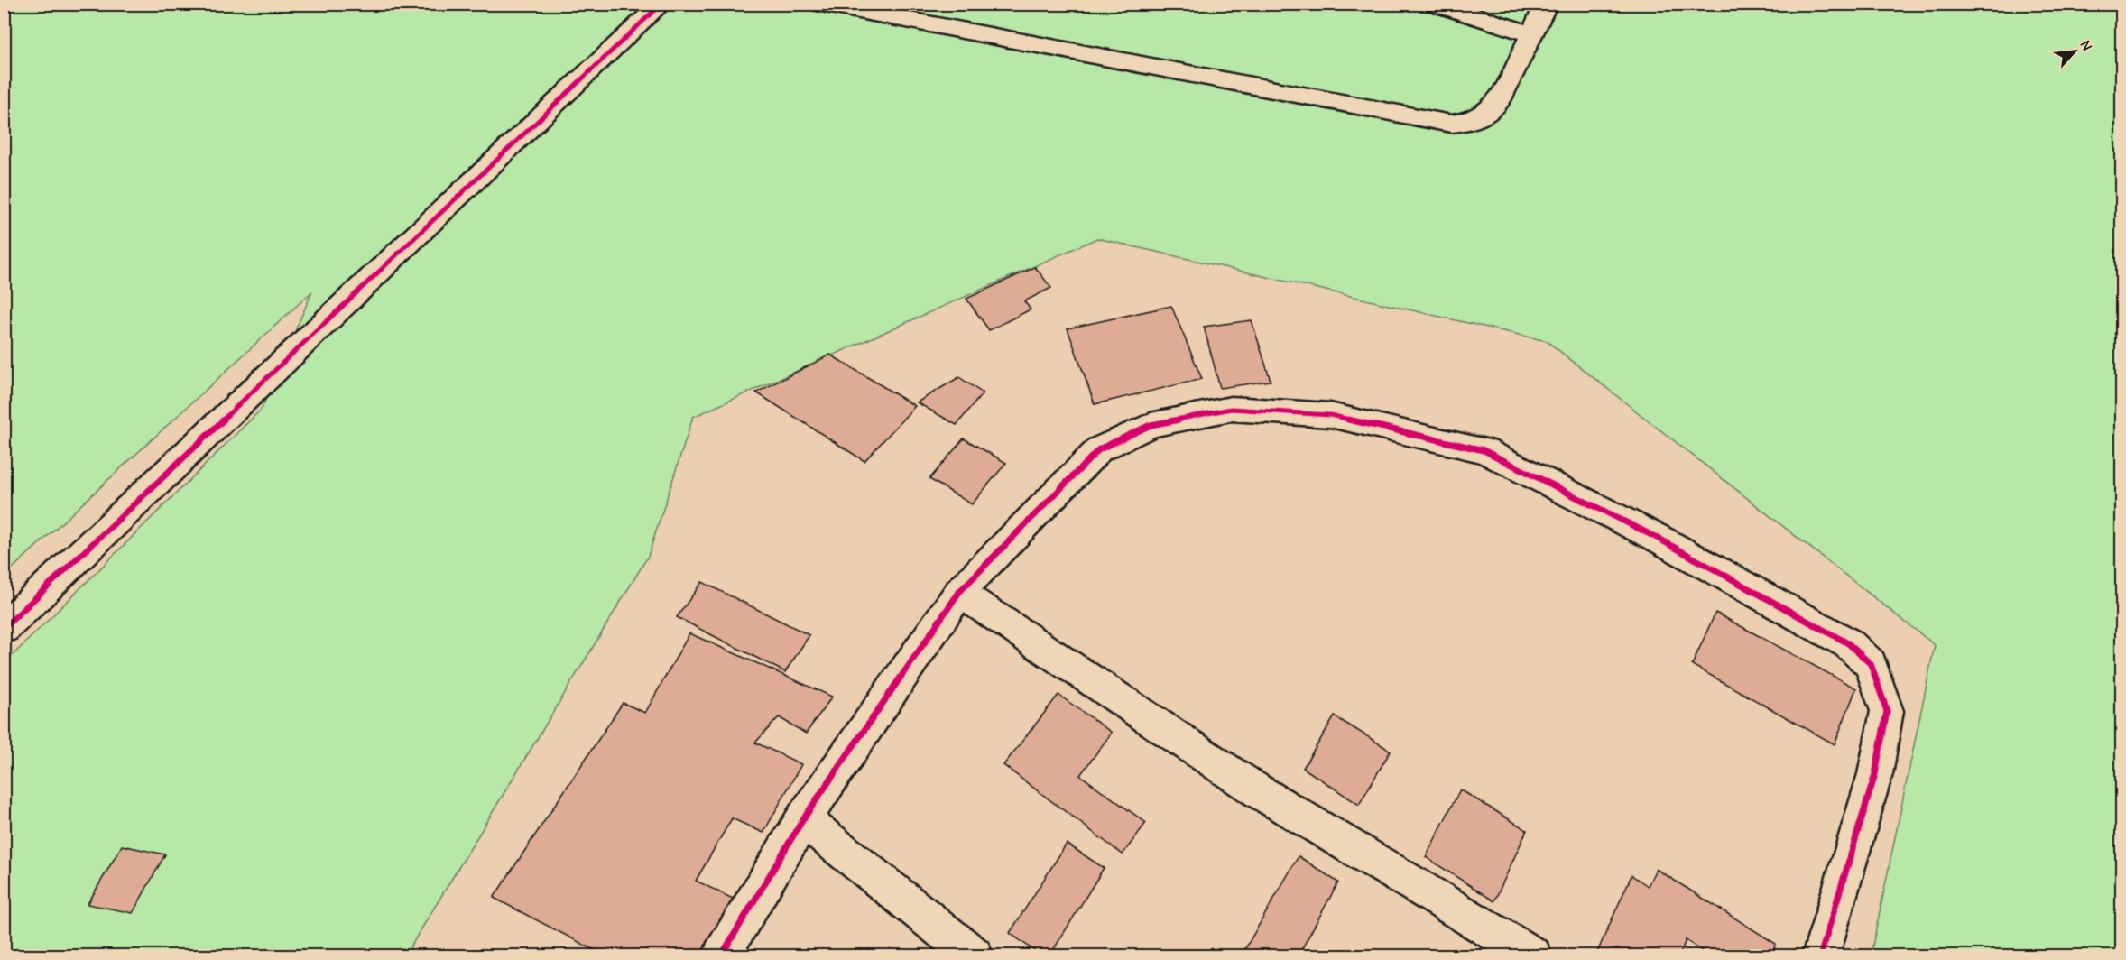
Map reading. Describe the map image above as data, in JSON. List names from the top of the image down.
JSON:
{
  "north": "top right"
}
